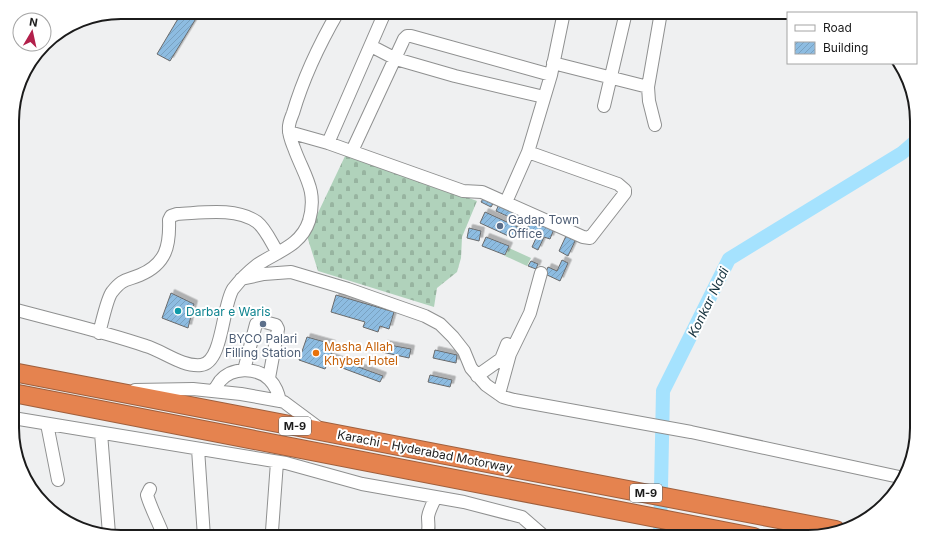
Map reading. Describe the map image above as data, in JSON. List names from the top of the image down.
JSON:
{
  "streets": {
    "highway": ["M-9", "Karachi - Hyderabad Motorway"]
  },
  "water": ["Konkar Nadi"],
  "places": [
    "Gadap Town Office",
    "Darbar e Waris",
    "BYCO Palari Filling Station",
    "Masha Allah Khyber Hotel"
  ],
  "legend": ["Road", "Building"],
  "north": "top"
}
